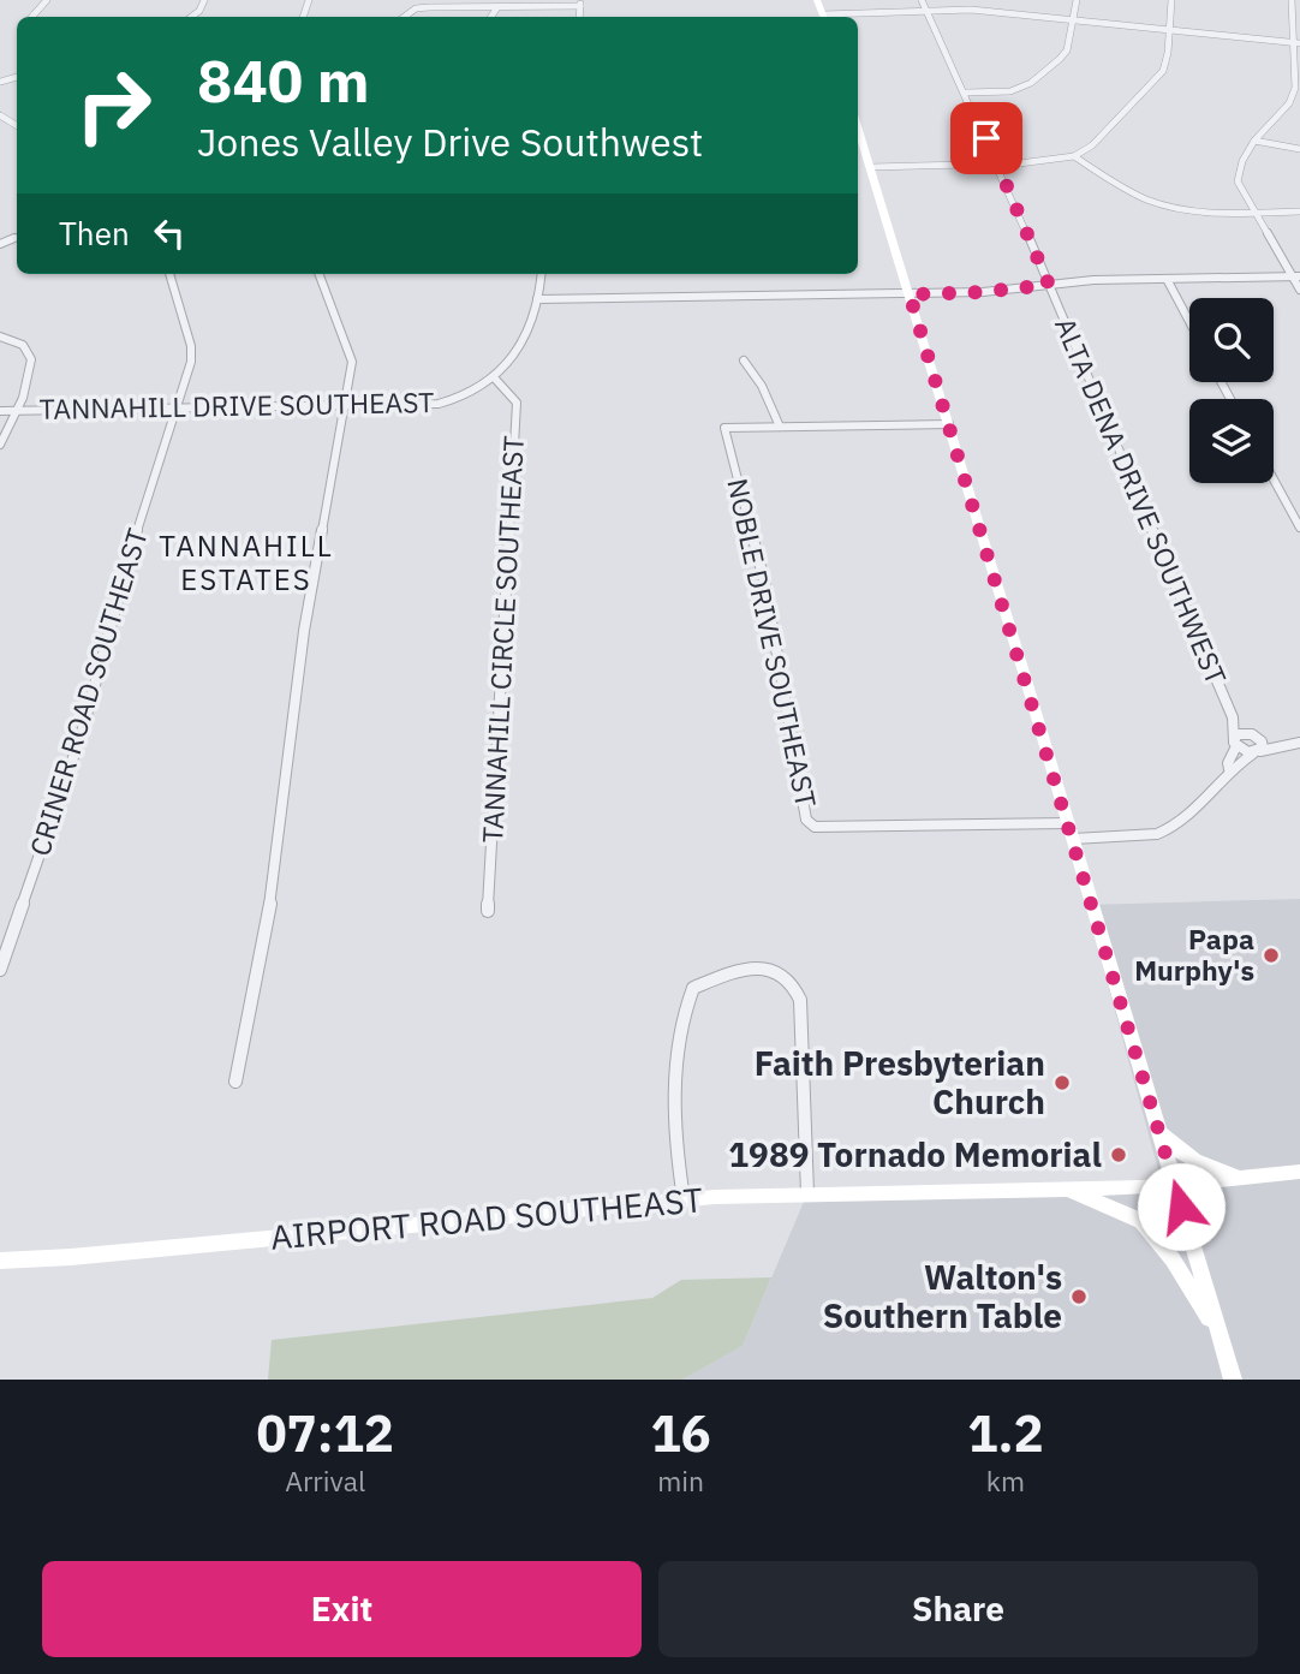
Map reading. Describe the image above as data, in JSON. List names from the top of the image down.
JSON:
{
  "streets": {
    "main road": ["AIRPORT ROAD SOUTHEAST"],
    "street": [
      "TANNAHILL DRIVE SOUTHEAST",
      "ALTA DENA DRIVE SOUTHWEST",
      "TANNAHILL CIRCLE SOUTHEAST",
      "NOBLE DRIVE SOUTHEAST",
      "CRINER ROAD SOUTHEAST"
    ]
  },
  "crossings": [
    ["TANNAHILL DRIVE SOUTHEAST", "TANNAHILL CIRCLE SOUTHEAST"],
    ["TANNAHILL DRIVE SOUTHEAST", "CRINER ROAD SOUTHEAST"]
  ],
  "districts": ["TANNAHILL ESTATES"],
  "places": [
    "Papa Murphy's",
    "Faith Presbyterian Church",
    "1989 Tornado Memorial",
    "Walton's Southern Table"
  ],
  "page": {
    "turn": ["840 m", "Jones Valley Drive Southwest"],
    "then": "Then",
    "eta": [
      "07:12",
      "Arrival",
      "16",
      "min",
      "1.2",
      "km"
    ],
    "buttons": ["Exit", "Share"]
  }
}
